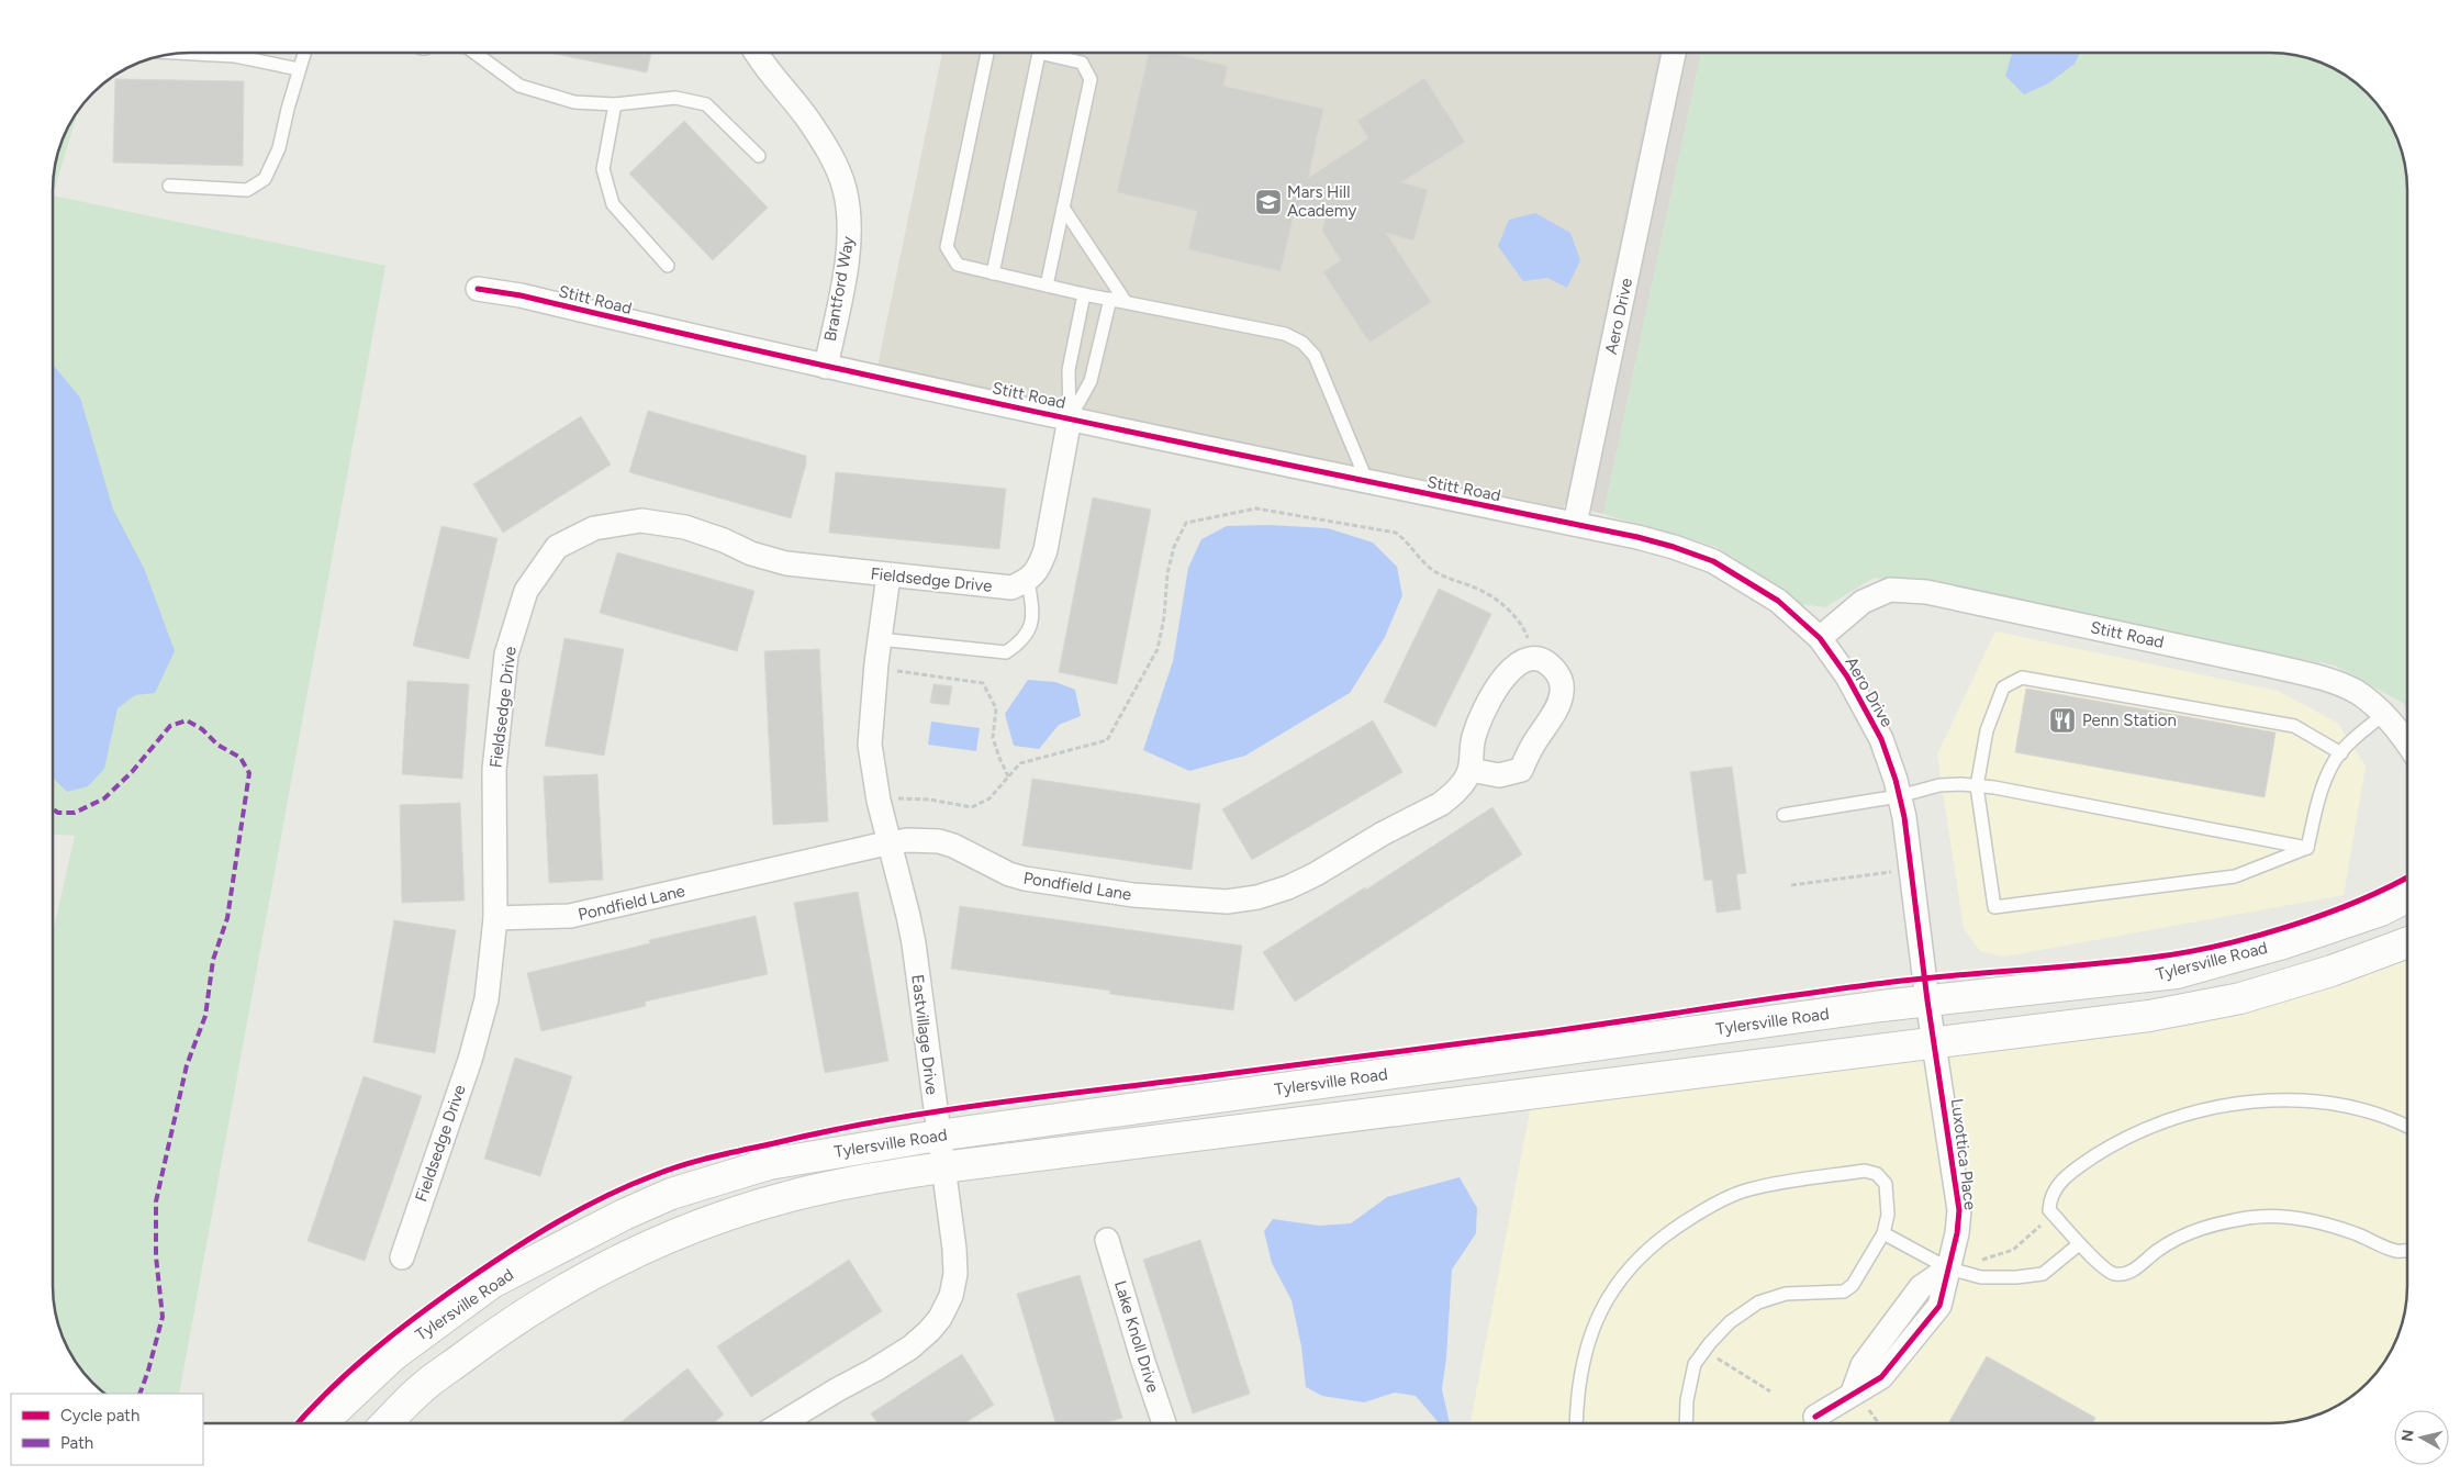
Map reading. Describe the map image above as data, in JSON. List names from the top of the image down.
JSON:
{
  "streets": {
    "main road": ["Tylersville Road"],
    "street": [
      "Brantford Way",
      "Stitt Road",
      "Aero Drive",
      "Fieldsedge Drive",
      "Pondfield Lane",
      "Eastvillage Drive",
      "Luxottica Place",
      "Lake Knoll Drive"
    ]
  },
  "crossings": [
    ["Brantford Way", "Stitt Road"],
    ["Stitt Road", "Aero Drive"],
    ["Aero Drive", "Tylersville Road"],
    ["Aero Drive", "Luxottica Place"],
    ["Fieldsedge Drive", "Pondfield Lane"],
    ["Fieldsedge Drive", "Eastvillage Drive"],
    ["Pondfield Lane", "Eastvillage Drive"],
    ["Tylersville Road", "Eastvillage Drive"],
    ["Tylersville Road", "Luxottica Place"]
  ],
  "places": {
    "school or university": ["Mars Hill Academy"],
    "restaurant": ["Penn Station"]
  },
  "legend": ["Cycle path", "Path"],
  "north": "left"
}
